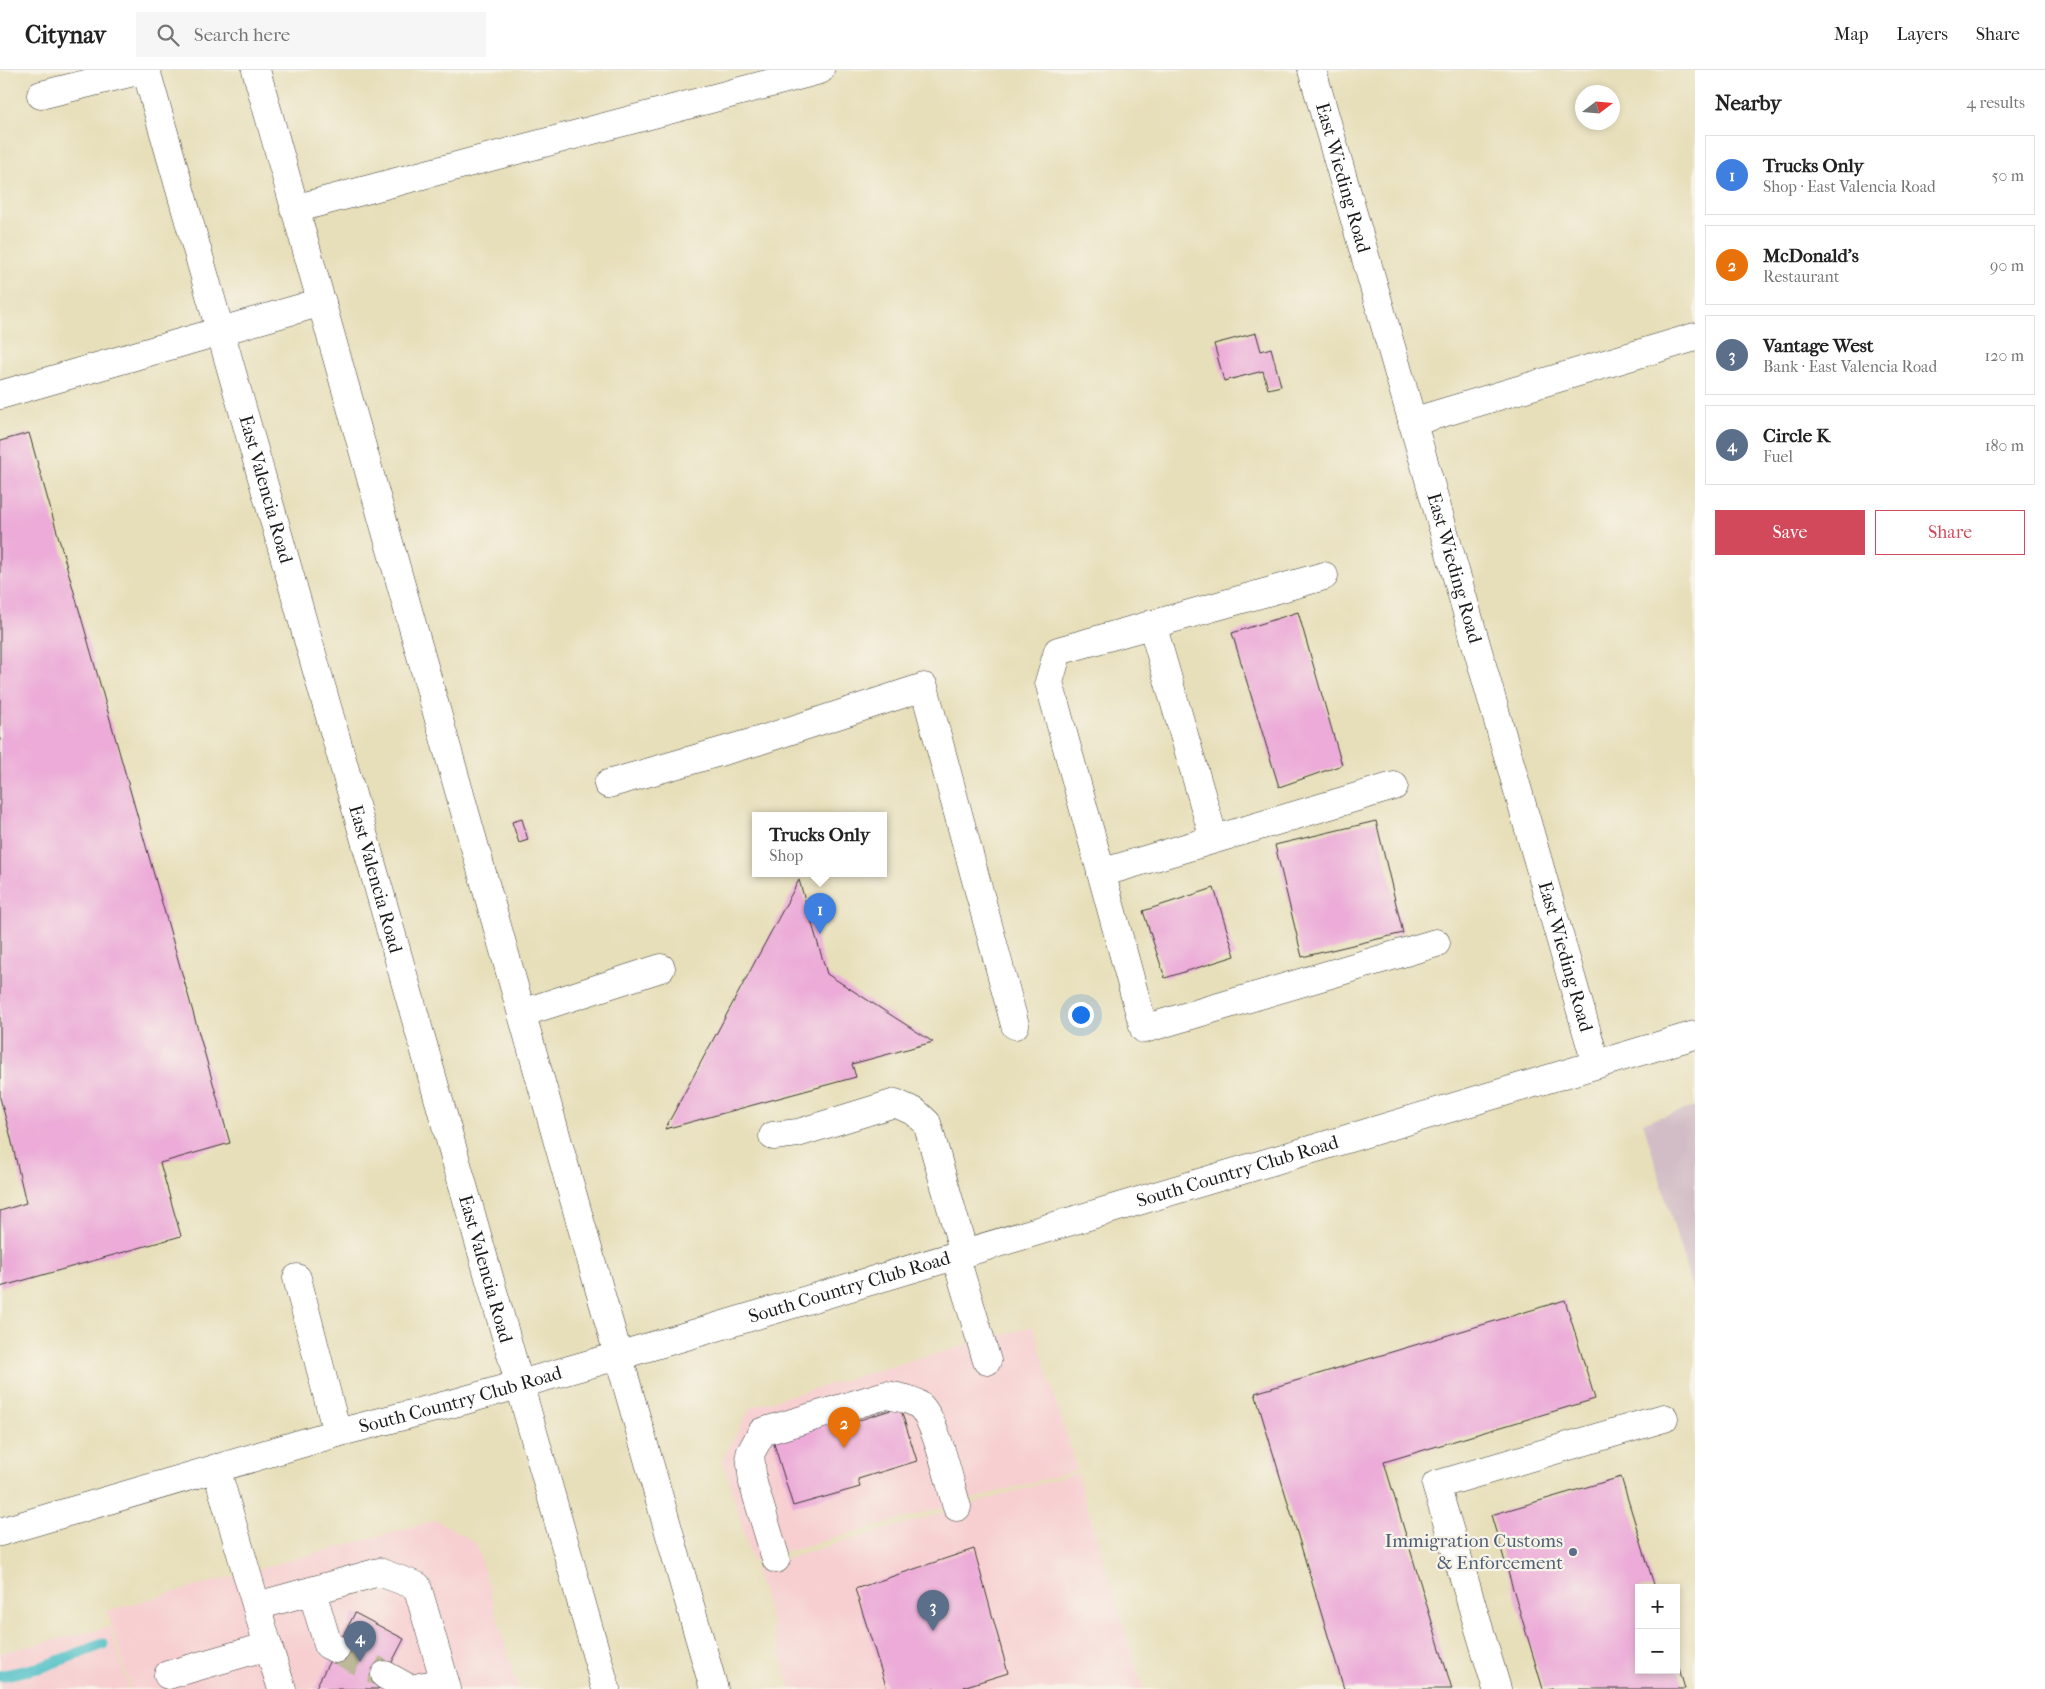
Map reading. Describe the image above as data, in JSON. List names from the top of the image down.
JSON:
{
  "streets": {
    "main road": ["East Wieding Road", "East Valencia Road", "South Country Club Road"]
  },
  "crossings": [
    ["East Wieding Road", "South Country Club Road"],
    ["East Valencia Road", "South Country Club Road"]
  ],
  "places": ["Immigration Customs & Enforcement"],
  "north": "right",
  "page": {
    "header": "Citynav",
    "search": "Search here",
    "nav": ["Map", "Layers", "Share"],
    "heading": ["Nearby", "4 results"],
    "list": [
      {
        "mark": "1",
        "name": "Trucks Only",
        "note": "Shop · East Valencia Road",
        "value": "50 m"
      },
      {
        "mark": "2",
        "name": "McDonald's",
        "note": "Restaurant",
        "value": "90 m"
      },
      {
        "mark": "3",
        "name": "Vantage West",
        "note": "Bank · East Valencia Road",
        "value": "120 m"
      },
      {
        "mark": "4",
        "name": "Circle K",
        "note": "Fuel",
        "value": "180 m"
      }
    ],
    "buttons": ["Save", "Share"],
    "popup": ["Trucks Only", "Shop"],
    "pins": [
      "1",
      "2",
      "3",
      "4"
    ],
    "map_buttons": ["+", "−"]
  }
}
